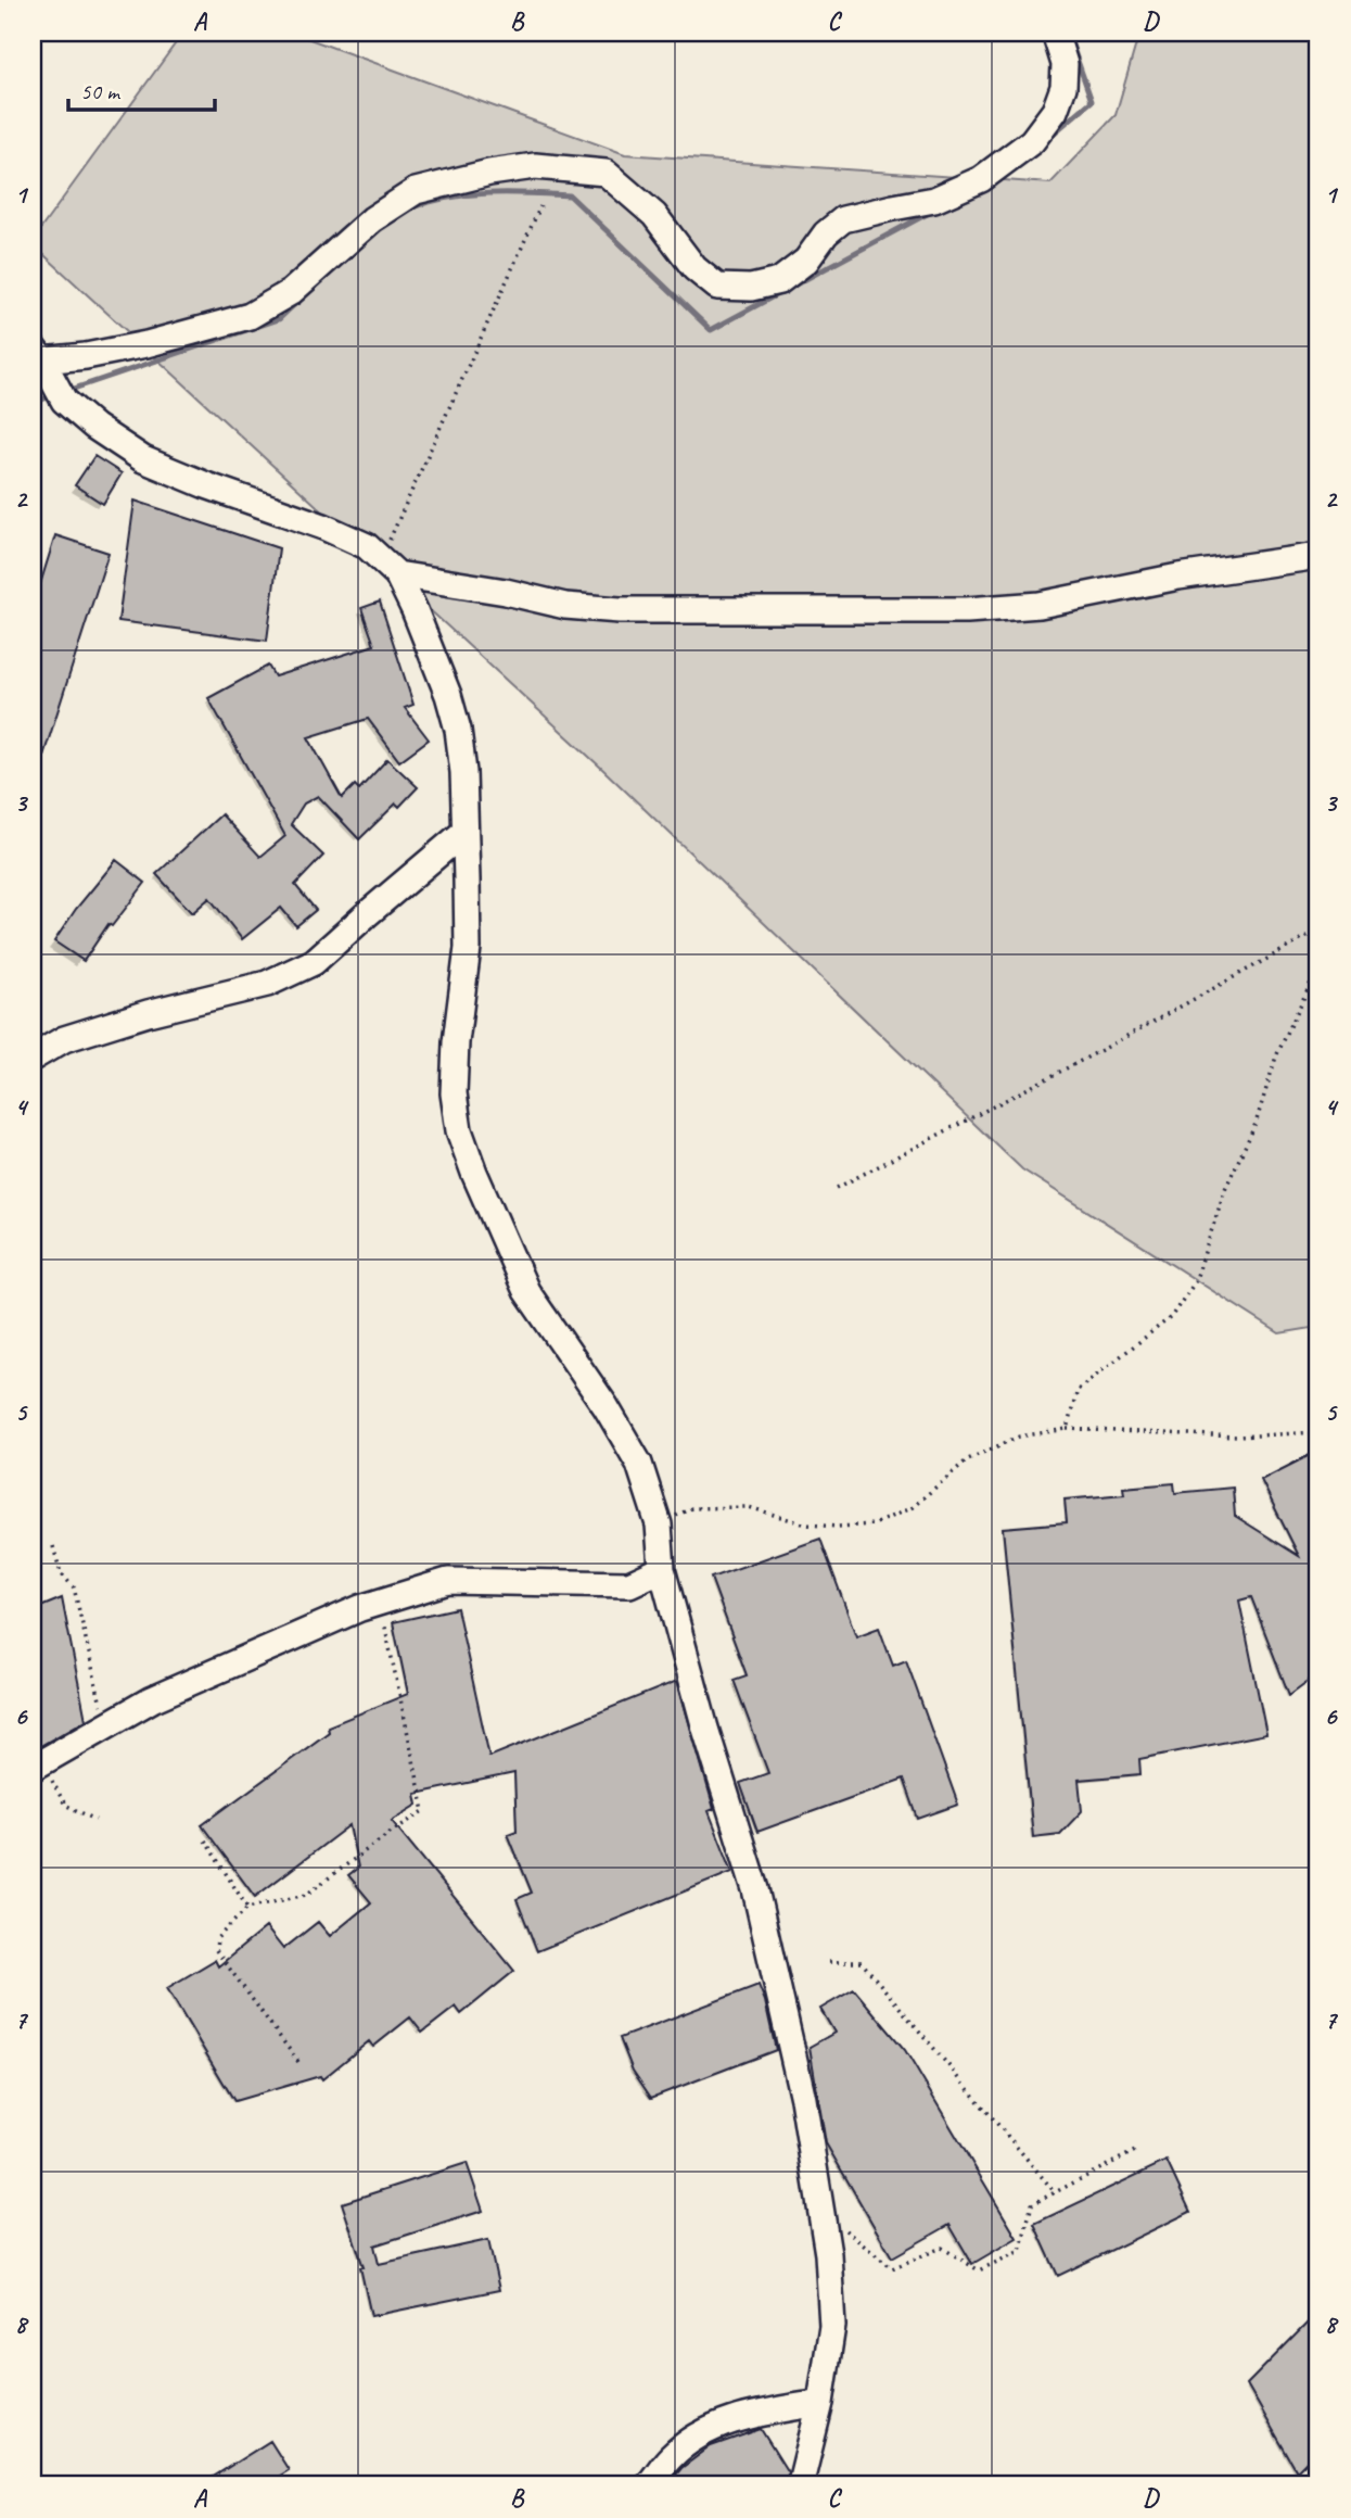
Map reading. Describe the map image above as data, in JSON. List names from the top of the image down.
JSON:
{
  "scale_bar": "50 m",
  "grid": {
    "columns": [
      "A",
      "B",
      "C",
      "D"
    ],
    "rows": [
      "1",
      "2",
      "3",
      "4",
      "5",
      "6",
      "7",
      "8"
    ]
  }
}
